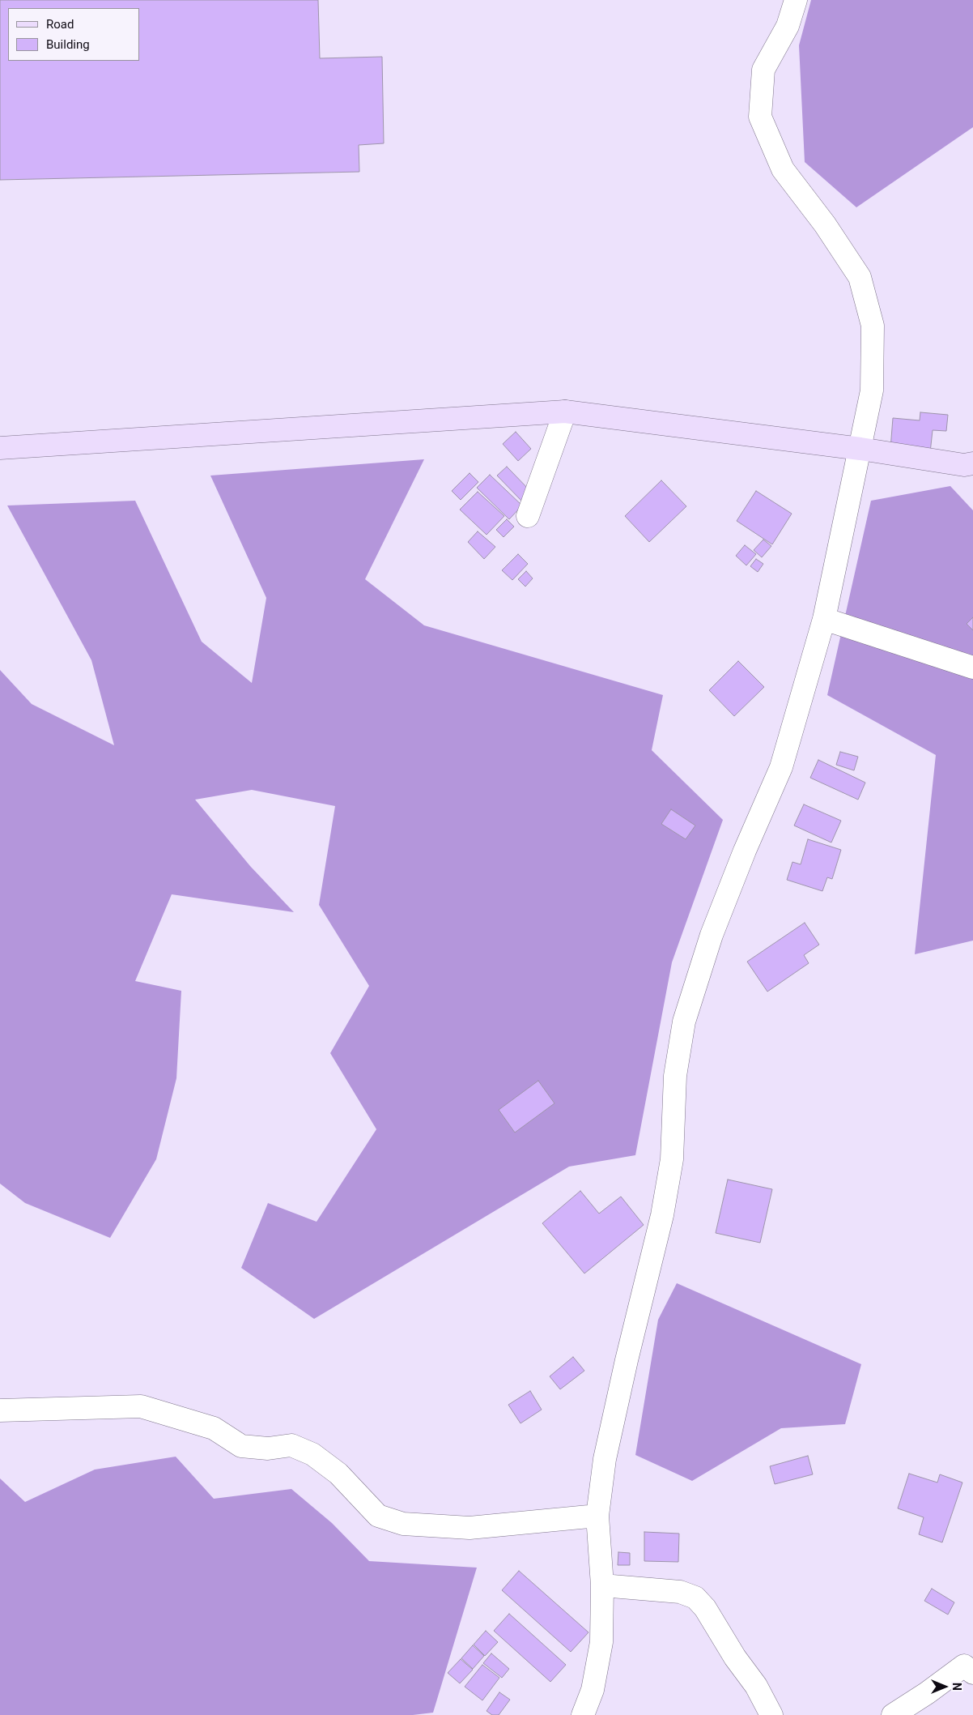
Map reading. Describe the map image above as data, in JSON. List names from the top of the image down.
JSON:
{
  "legend": ["Road", "Building"],
  "north": "right"
}
